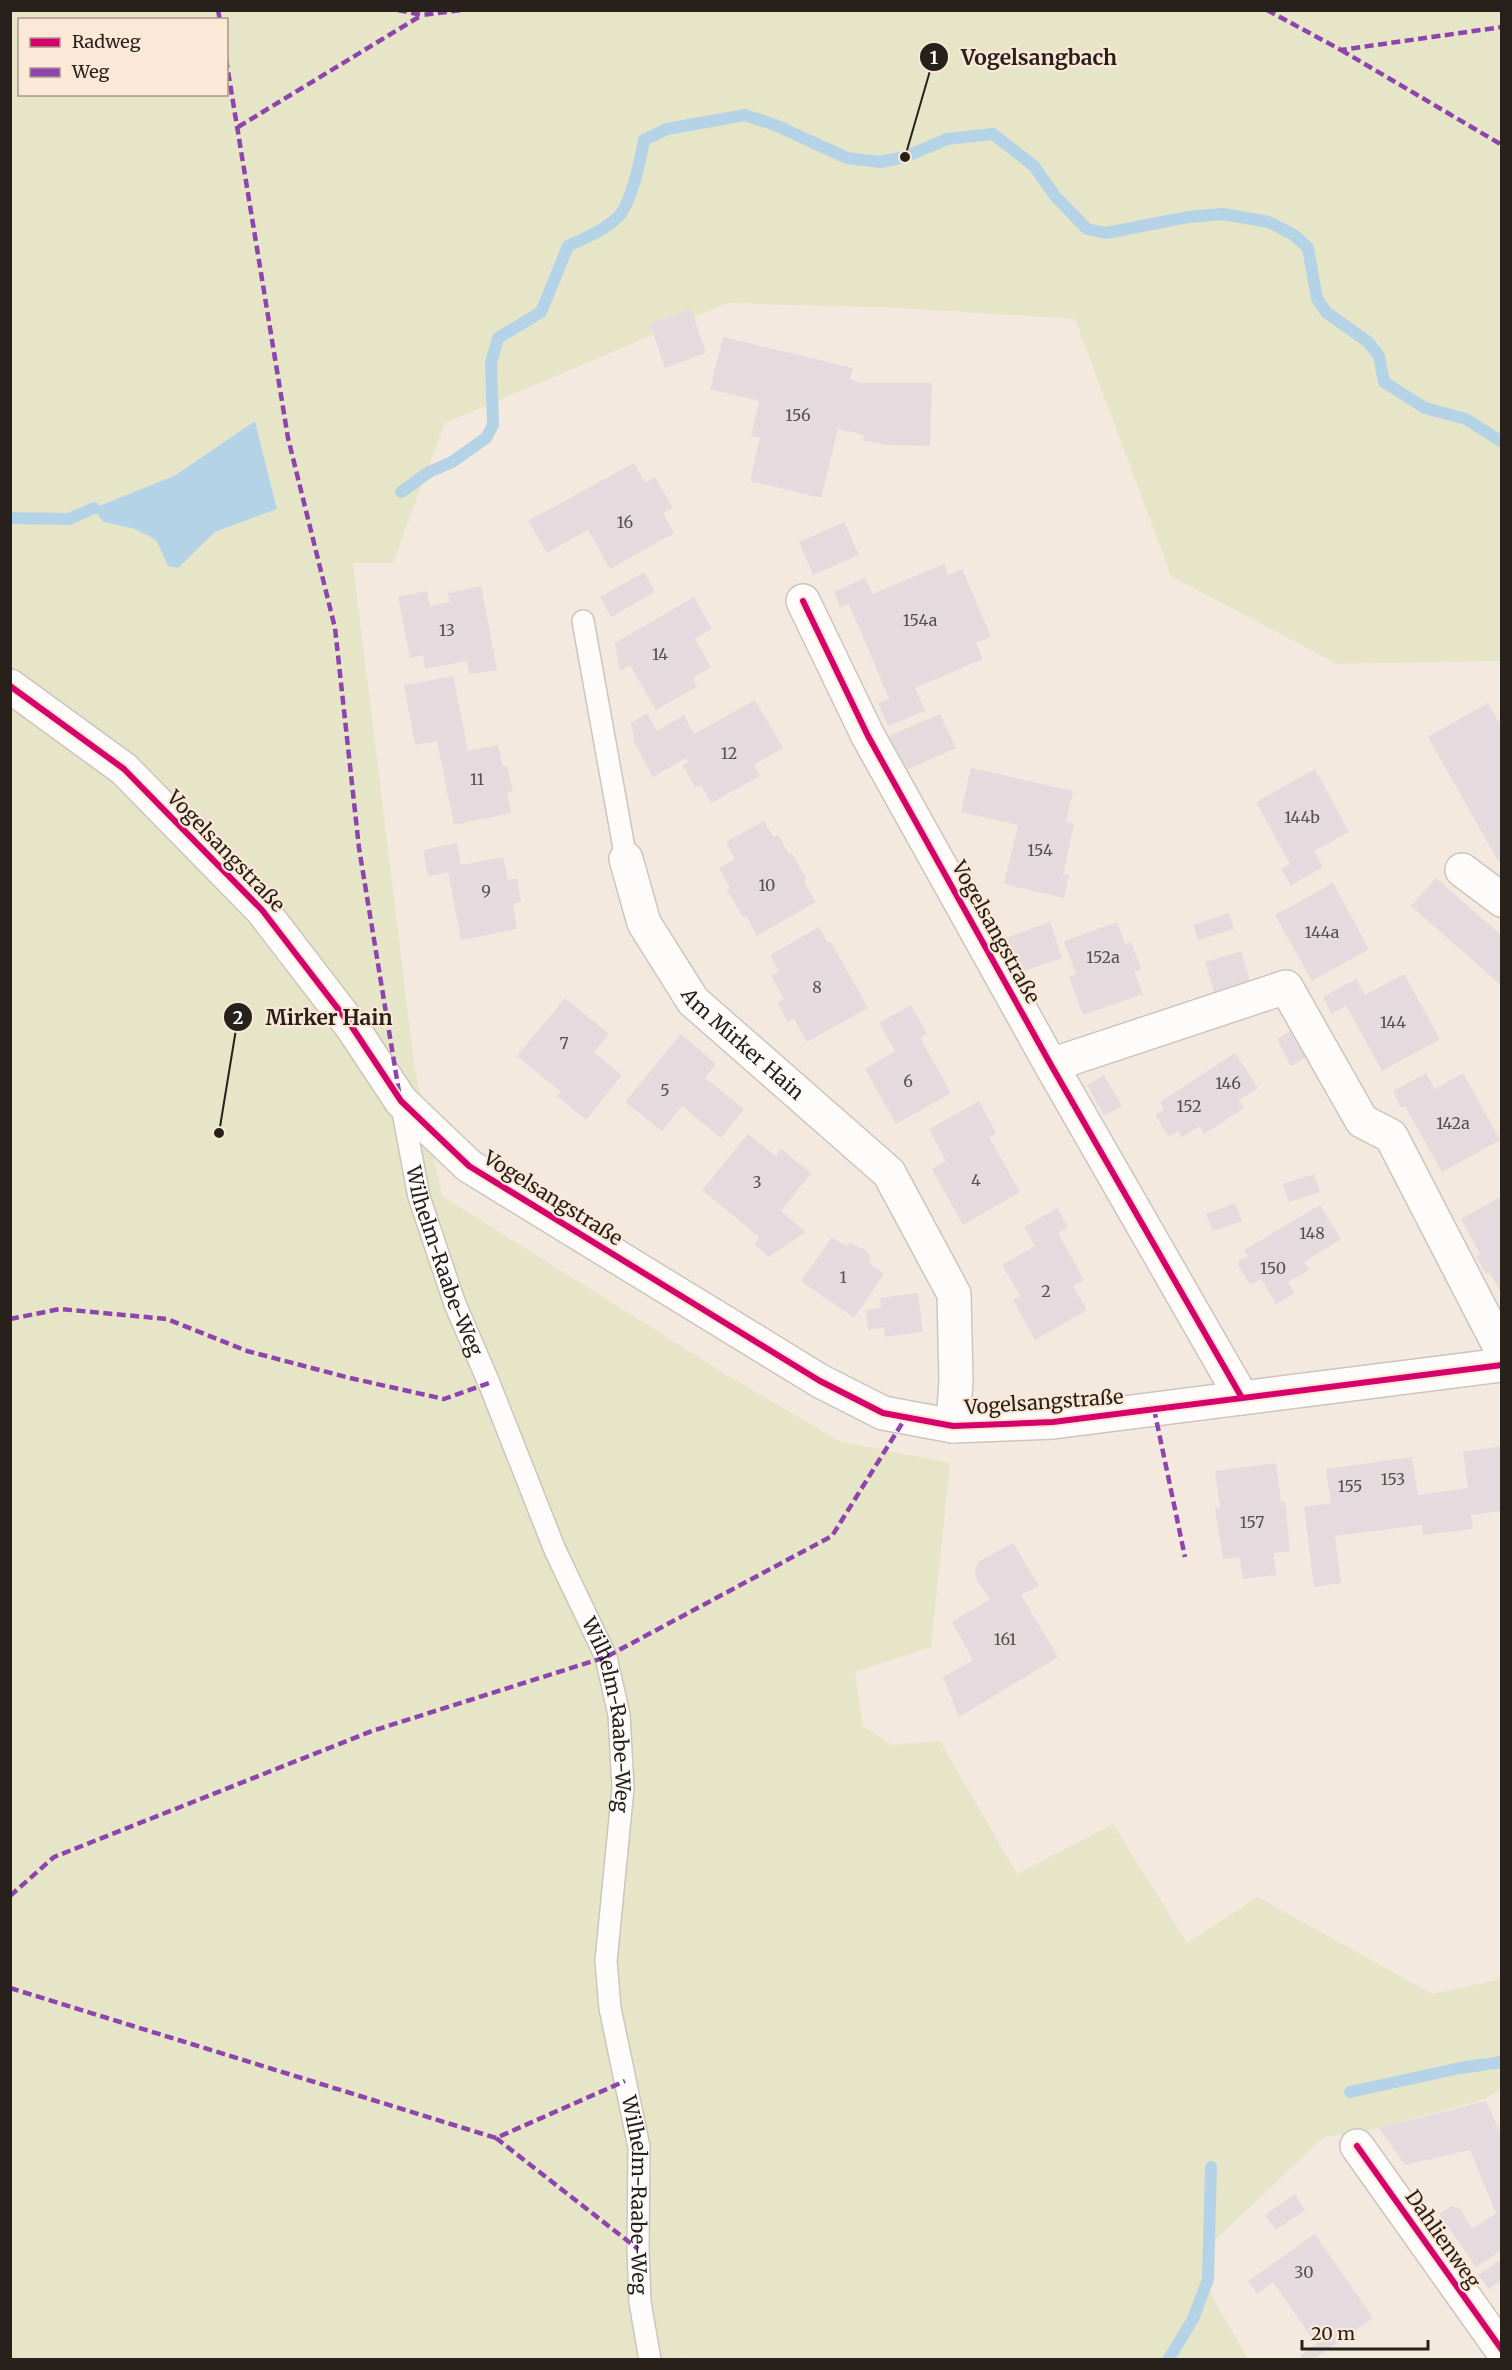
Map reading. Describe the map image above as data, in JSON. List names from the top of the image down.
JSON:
{
  "streets": {
    "street": ["Vogelsangstraße", "Am Mirker Hain", "Dahlienweg"],
    "lane": ["Wilhelm-Raabe-Weg"]
  },
  "crossings": [
    ["Vogelsangstraße", "Am Mirker Hain"],
    ["Vogelsangstraße", "Wilhelm-Raabe-Weg"]
  ],
  "places": ["Vogelsangbach", "Mirker Hain"],
  "house_numbers": [
    "156",
    "16",
    "154a",
    "13",
    "14",
    "12",
    "11",
    "144b",
    "154",
    "10",
    "9",
    "144a",
    "152a",
    "8",
    "144",
    "7",
    "6",
    "146",
    "5",
    "152",
    "142a",
    "4",
    "3",
    "148",
    "150",
    "1",
    "2",
    "153",
    "155",
    "157",
    "161",
    "30"
  ],
  "legend": ["Radweg", "Weg"],
  "scale_bar": "20 m"
}
